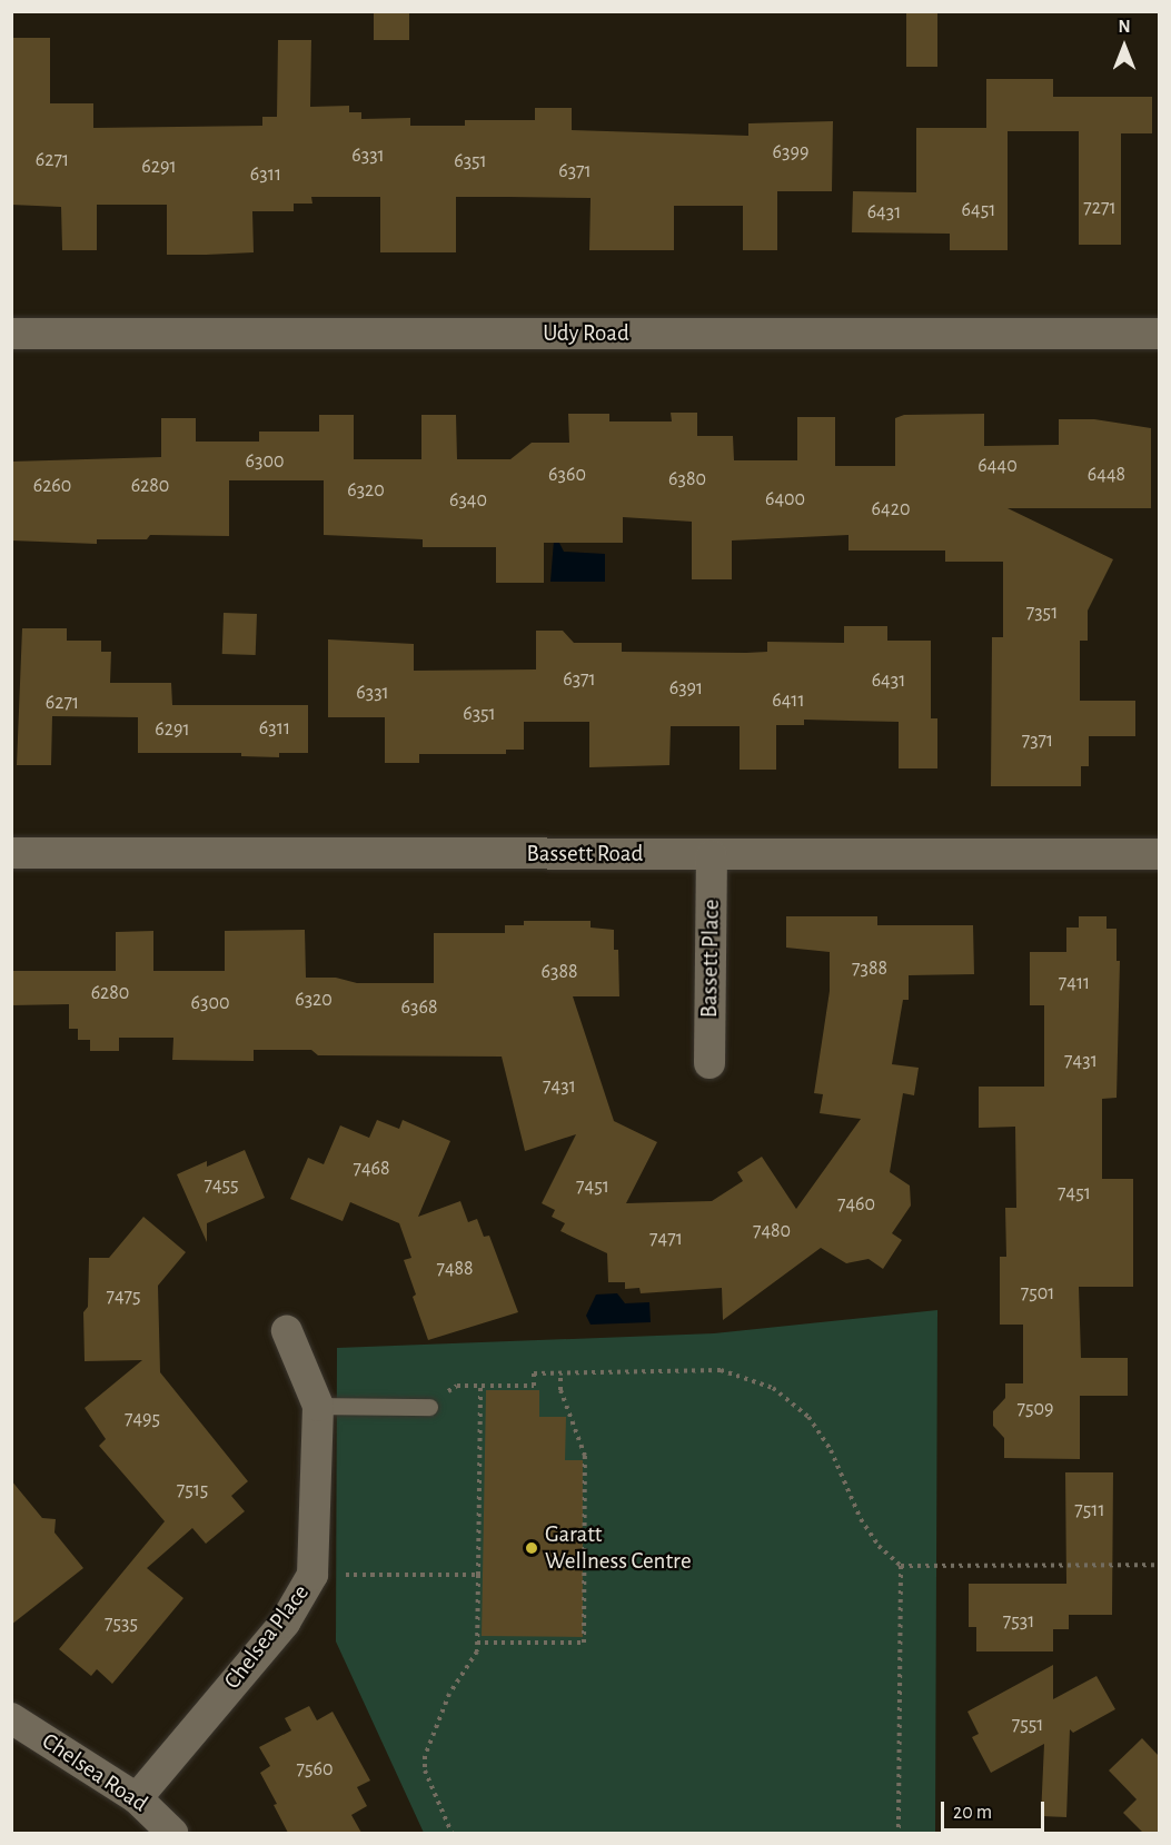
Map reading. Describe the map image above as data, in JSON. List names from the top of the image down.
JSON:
{
  "streets": {
    "street": [
      "Udy Road",
      "Bassett Road",
      "Bassett Place",
      "Chelsea Place",
      "Chelsea Road"
    ]
  },
  "crossings": [
    ["Bassett Road", "Bassett Place"],
    ["Chelsea Place", "Chelsea Road"]
  ],
  "places": ["Garatt Wellness Centre"],
  "house_numbers": [
    "6399",
    "6331",
    "6271",
    "6351",
    "6291",
    "6371",
    "6311",
    "7271",
    "6451",
    "6431",
    "6300",
    "6440",
    "6360",
    "6448",
    "6380",
    "6260",
    "6280",
    "6320",
    "6400",
    "6340",
    "6420",
    "7351",
    "6371",
    "6431",
    "6391",
    "6331",
    "6411",
    "6271",
    "6351",
    "6311",
    "6291",
    "7371",
    "7388",
    "6388",
    "7411",
    "6280",
    "6320",
    "6300",
    "6368",
    "7431",
    "7431",
    "7468",
    "7455",
    "7451",
    "7451",
    "7460",
    "7480",
    "7471",
    "7488",
    "7501",
    "7475",
    "7509",
    "7495",
    "7515",
    "7511",
    "7531",
    "7535",
    "7551",
    "7560"
  ],
  "scale_bar": "20 m",
  "north": "top"
}
